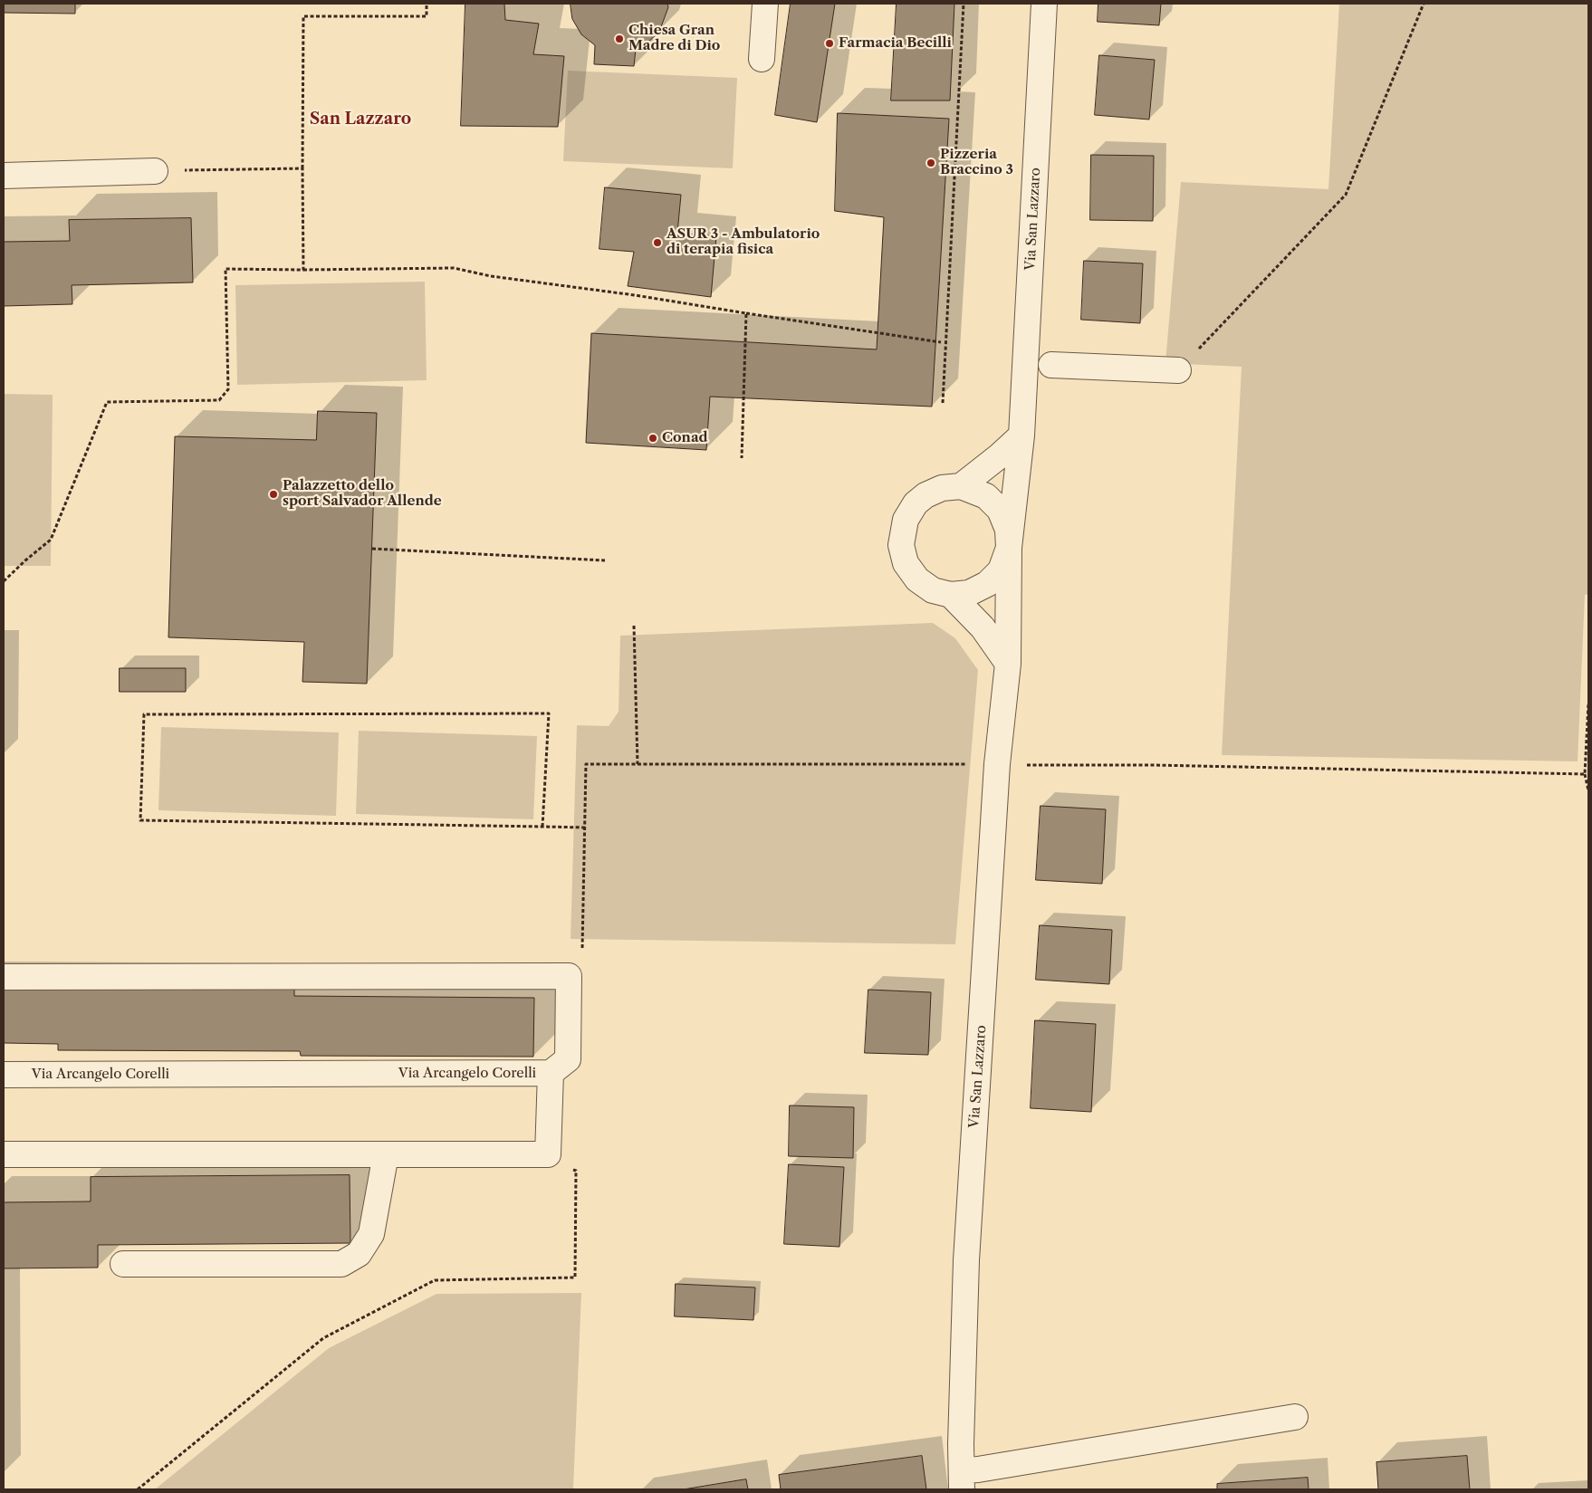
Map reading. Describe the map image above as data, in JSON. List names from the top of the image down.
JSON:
{
  "streets": {
    "street": ["Via San Lazzaro", "Via Arcangelo Corelli"]
  },
  "districts": ["San Lazzaro"],
  "places": [
    "Chiesa Gran Madre di Dio",
    "Farmacia Becilli",
    "Pizzeria Braccino 3",
    "ASUR 3 - Ambulatorio di terapia fisica",
    "Conad",
    "Palazzetto dello sport Salvador Allende"
  ]
}
